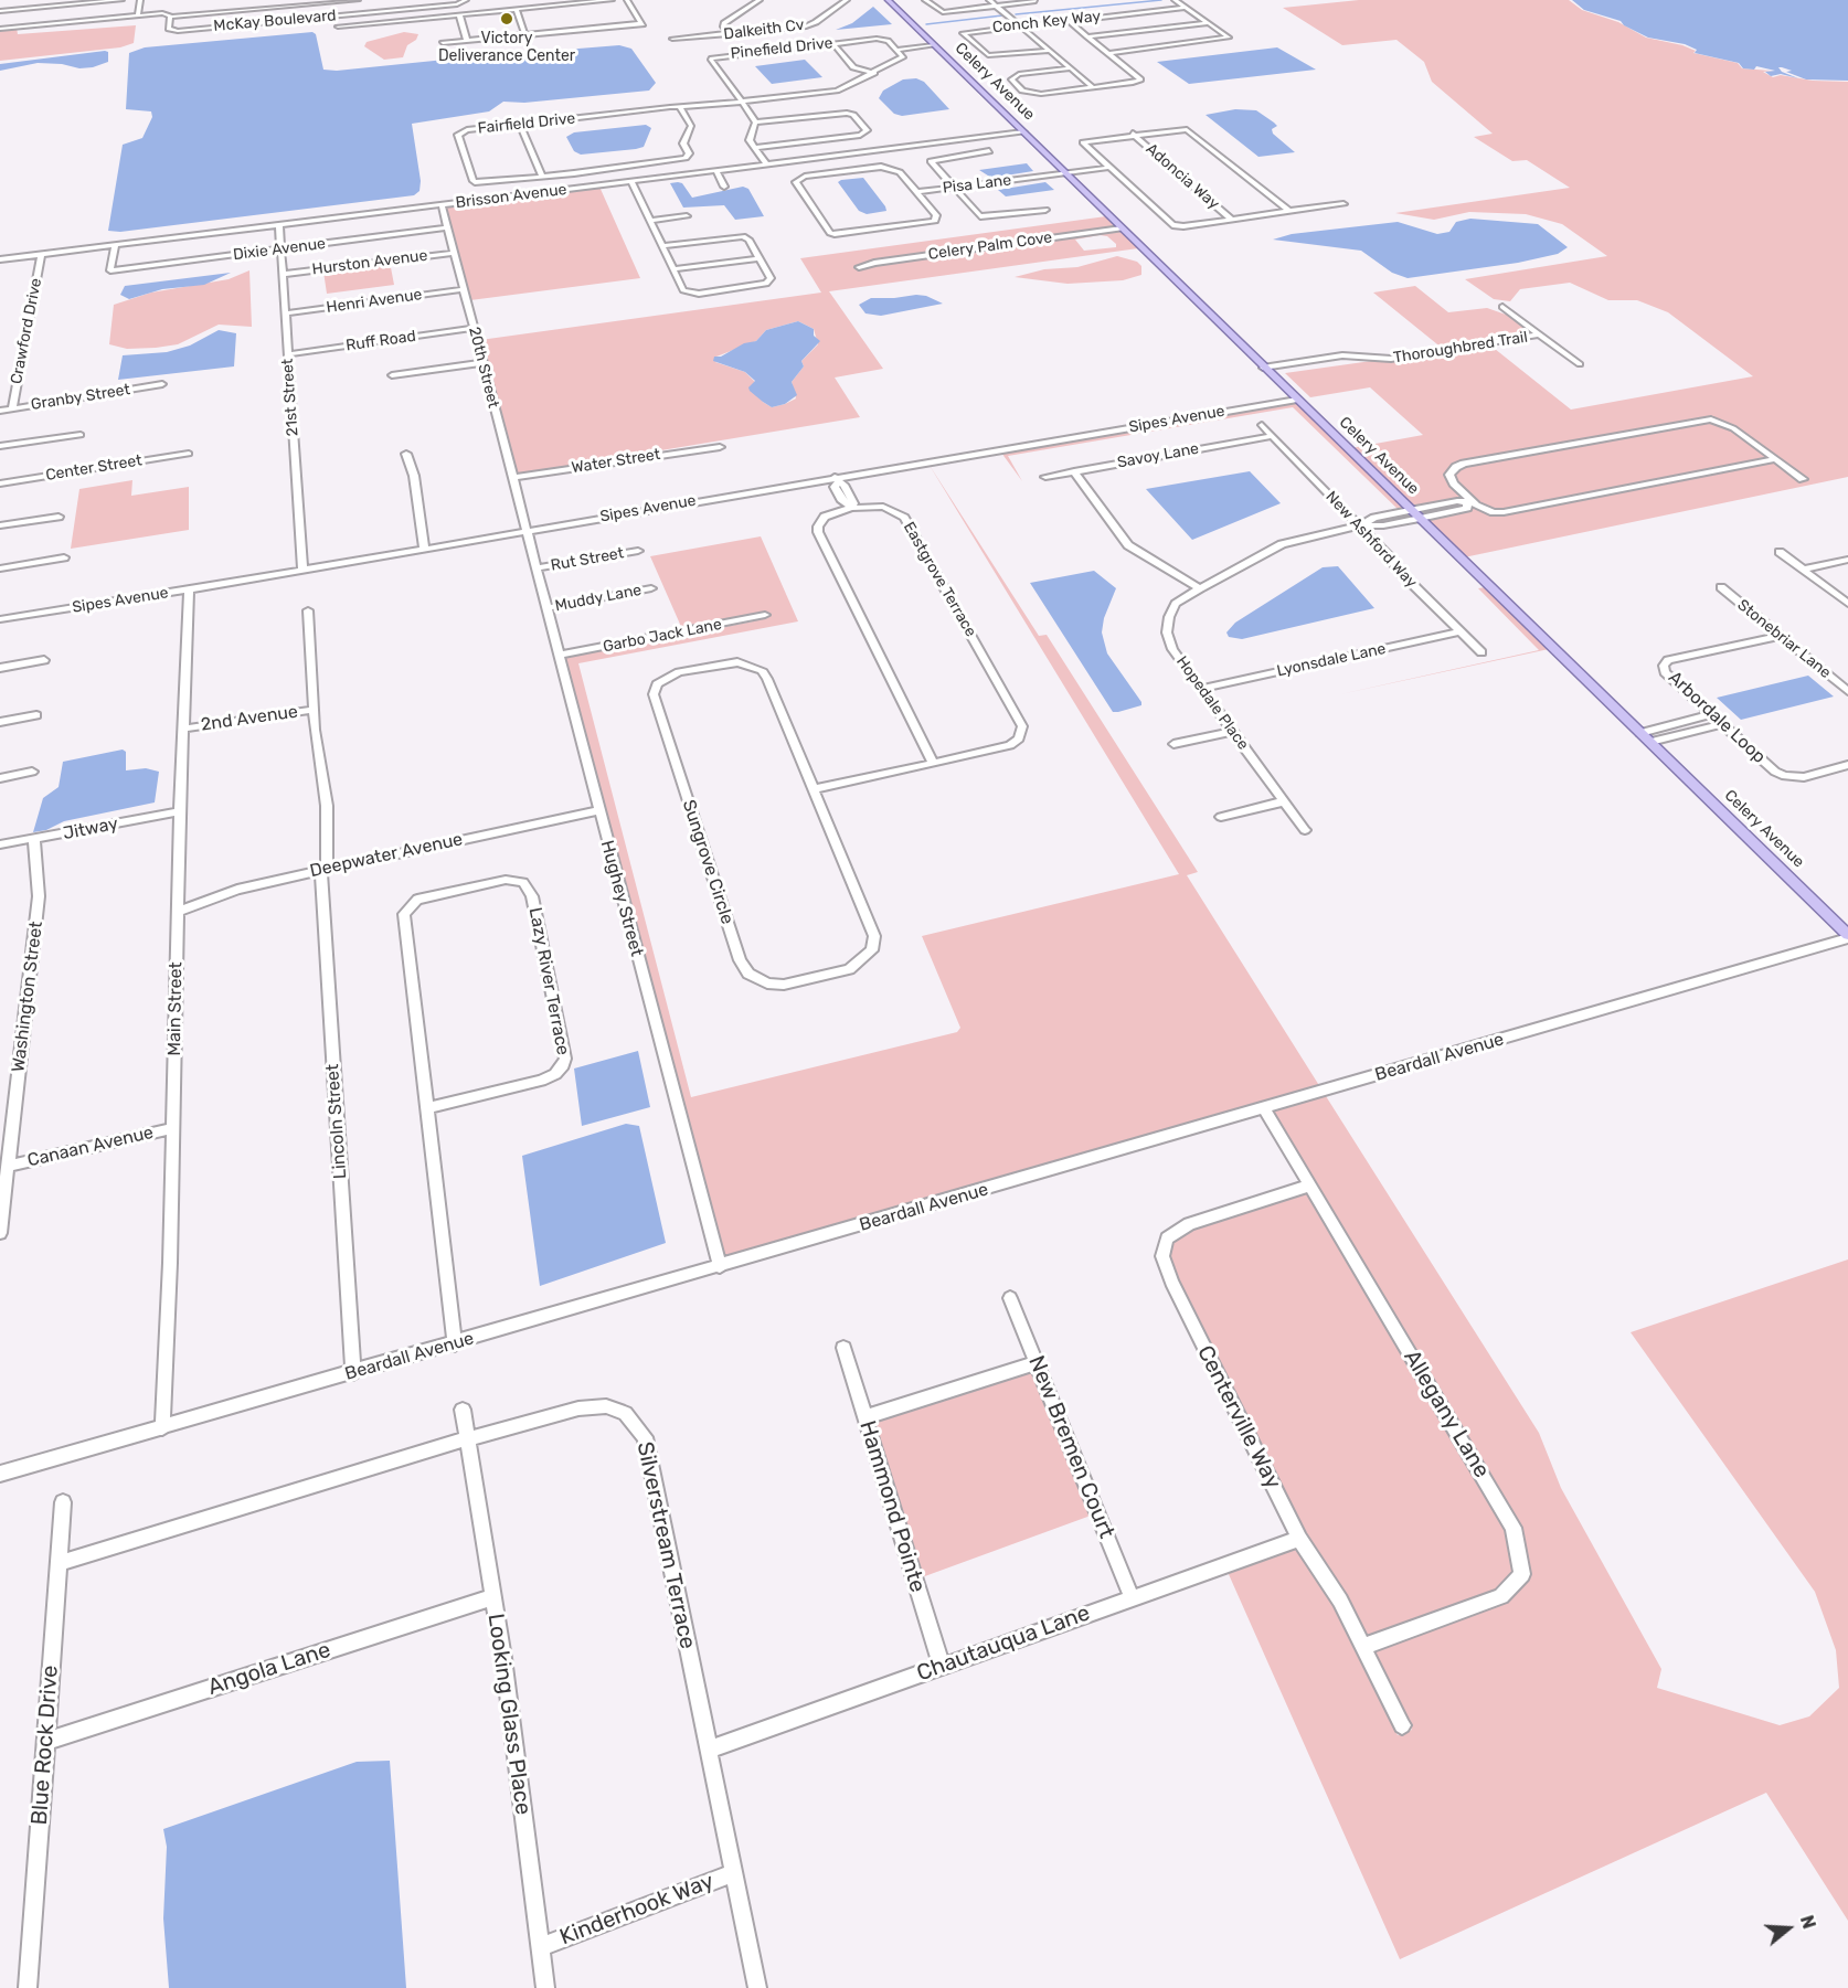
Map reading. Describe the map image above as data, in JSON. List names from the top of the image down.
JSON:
{
  "streets": {
    "main road": ["Celery Avenue"],
    "street": [
      "McKay Boulevard",
      "Conch Key Way",
      "Dalkeith Cv",
      "Pinefield Drive",
      "Fairfield Drive",
      "Adoncia Way",
      "Pisa Lane",
      "Brisson Avenue",
      "Celery Palm Cove",
      "Dixie Avenue",
      "Hurston Avenue",
      "Henri Avenue",
      "Crawford Drive",
      "Ruff Road",
      "Thoroughbred Trail",
      "20th Street",
      "Granby Street",
      "21st Street",
      "Sipes Avenue",
      "Savoy Lane",
      "Water Street",
      "Center Street",
      "New Ashford Way",
      "Rut Street",
      "Eastgrove Terrace",
      "Muddy Lane",
      "Garbo Jack Lane",
      "Stonebriar Lane",
      "Lyonsdale Lane",
      "Hopedale Place",
      "Arbordale Loop",
      "2nd Avenue",
      "Jitway",
      "Deepwater Avenue",
      "Sungrove Circle",
      "Hughey Street",
      "Lazy River Terrace",
      "Washington Street",
      "Main Street",
      "Beardall Avenue",
      "Lincoln Street",
      "Canaan Avenue",
      "Allegany Lane",
      "Centerville Way",
      "New Bremen Court",
      "Hammond Pointe",
      "Silverstream Terrace",
      "Chautauqua Lane",
      "Angola Lane",
      "Looking Glass Place",
      "Blue Rock Drive",
      "Kinderhook Way"
    ]
  },
  "crossings": [
    ["Pinefield Drive", "Fairfield Drive"],
    ["Celery Avenue", "Pisa Lane"],
    ["Celery Avenue", "Brisson Avenue"],
    ["Celery Avenue", "Celery Palm Cove"],
    ["Celery Avenue", "Thoroughbred Trail"],
    ["Celery Avenue", "Sipes Avenue"],
    ["Celery Avenue", "Hopedale Place"],
    ["Celery Avenue", "Beardall Avenue"],
    ["Brisson Avenue", "Dixie Avenue"],
    ["Brisson Avenue", "Crawford Drive"],
    ["Brisson Avenue", "20th Street"],
    ["Brisson Avenue", "21st Street"],
    ["Dixie Avenue", "20th Street"],
    ["Dixie Avenue", "21st Street"],
    ["Hurston Avenue", "20th Street"],
    ["Hurston Avenue", "21st Street"],
    ["Henri Avenue", "20th Street"],
    ["Henri Avenue", "21st Street"],
    ["Crawford Drive", "Granby Street"],
    ["Ruff Road", "20th Street"],
    ["Ruff Road", "21st Street"],
    ["20th Street", "Sipes Avenue"],
    ["20th Street", "Water Street"],
    ["20th Street", "Hughey Street"],
    ["21st Street", "Sipes Avenue"],
    ["Sipes Avenue", "Hughey Street"],
    ["Sipes Avenue", "Main Street"],
    ["Savoy Lane", "New Ashford Way"],
    ["New Ashford Way", "Lyonsdale Lane"],
    ["New Ashford Way", "Hopedale Place"],
    ["Rut Street", "Hughey Street"],
    ["Eastgrove Terrace", "Sungrove Circle"],
    ["Muddy Lane", "Hughey Street"],
    ["Garbo Jack Lane", "Hughey Street"],
    ["Stonebriar Lane", "Arbordale Loop"],
    ["Lyonsdale Lane", "Hopedale Place"],
    ["2nd Avenue", "Main Street"],
    ["2nd Avenue", "Lincoln Street"],
    ["Jitway", "Washington Street"],
    ["Jitway", "Main Street"],
    ["Deepwater Avenue", "Hughey Street"],
    ["Deepwater Avenue", "Main Street"],
    ["Deepwater Avenue", "Lincoln Street"],
    ["Hughey Street", "Beardall Avenue"],
    ["Lazy River Terrace", "Beardall Avenue"],
    ["Washington Street", "Canaan Avenue"],
    ["Main Street", "Beardall Avenue"],
    ["Main Street", "Canaan Avenue"],
    ["Beardall Avenue", "Lincoln Street"],
    ["Beardall Avenue", "Allegany Lane"],
    ["Allegany Lane", "Centerville Way"],
    ["Centerville Way", "Chautauqua Lane"],
    ["New Bremen Court", "Chautauqua Lane"],
    ["Hammond Pointe", "Chautauqua Lane"],
    ["Silverstream Terrace", "Chautauqua Lane"],
    ["Silverstream Terrace", "Looking Glass Place"],
    ["Silverstream Terrace", "Blue Rock Drive"],
    ["Silverstream Terrace", "Kinderhook Way"],
    ["Angola Lane", "Looking Glass Place"],
    ["Angola Lane", "Blue Rock Drive"],
    ["Looking Glass Place", "Kinderhook Way"]
  ],
  "places": ["Victory Deliverance Center"],
  "north": "right"
}
